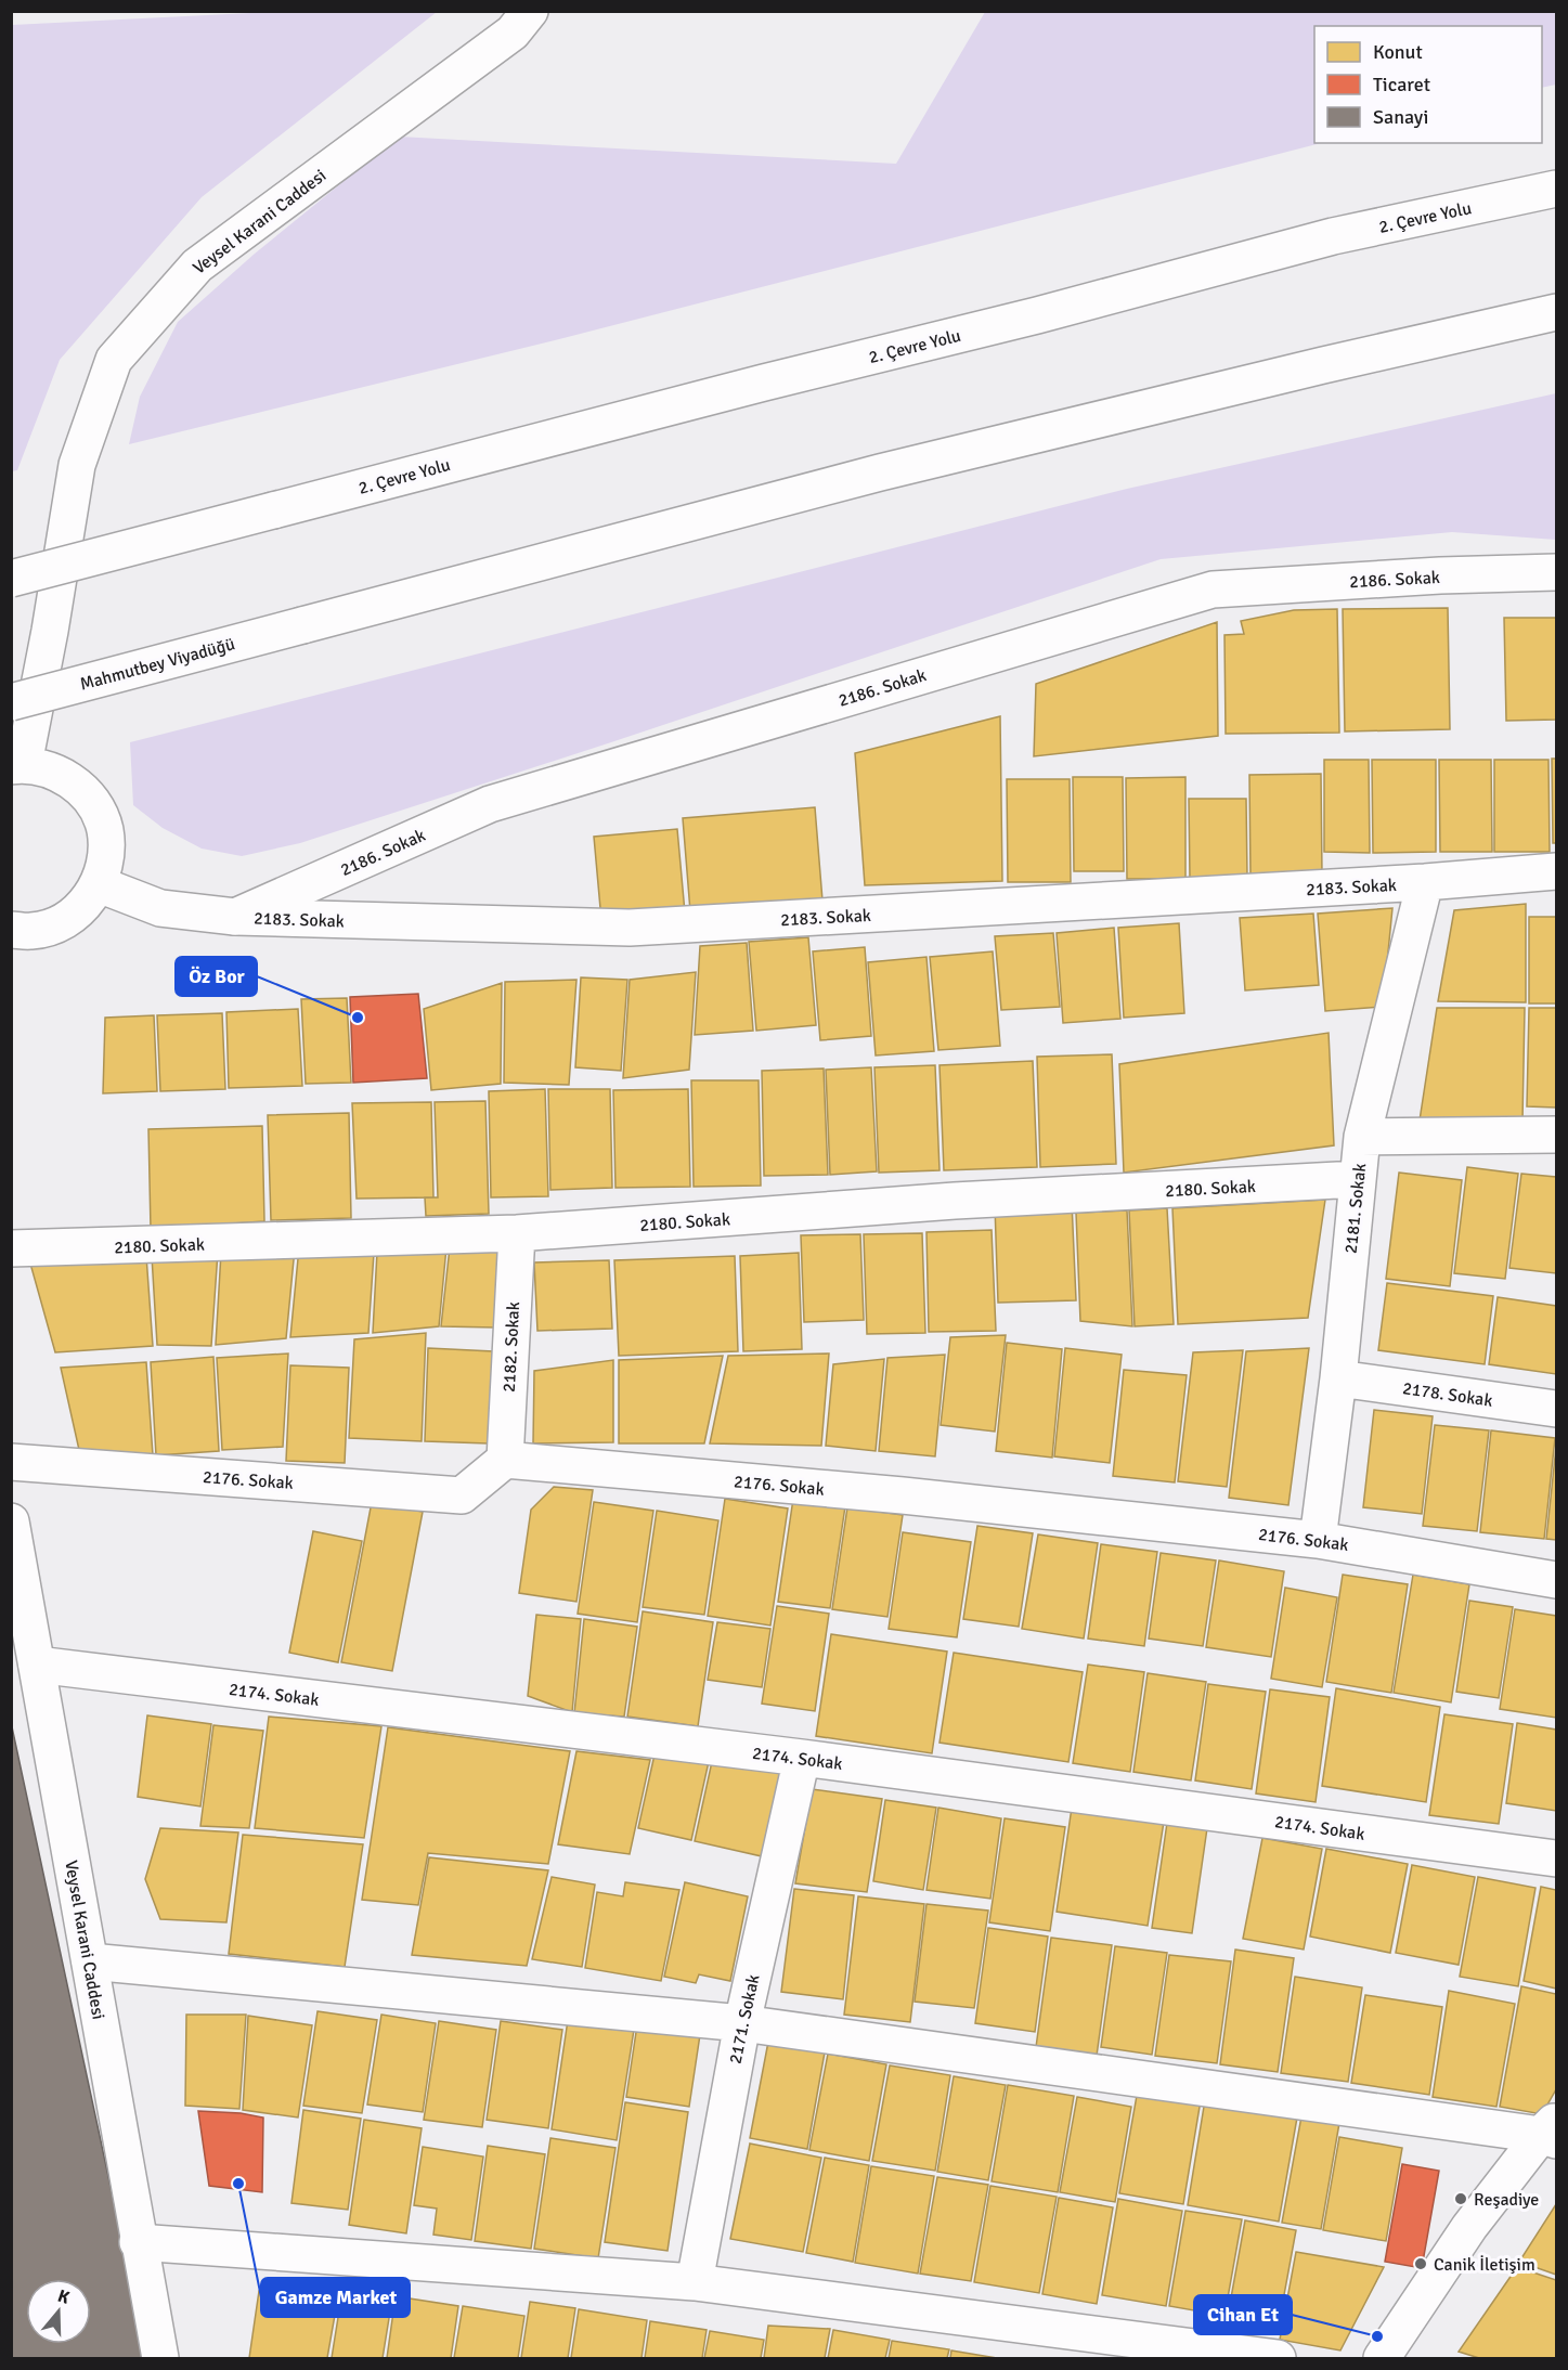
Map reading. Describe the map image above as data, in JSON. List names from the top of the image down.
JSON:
{
  "streets": {
    "main road": [
      "2. Çevre Yolu",
      "Veysel Karani Caddesi",
      "2186. Sokak",
      "Mahmutbey Viyadüğü",
      "2183. Sokak",
      "2180. Sokak",
      "2181. Sokak",
      "2182. Sokak",
      "2178. Sokak",
      "2176. Sokak",
      "2174. Sokak",
      "2171. Sokak"
    ]
  },
  "crossings": [
    ["Veysel Karani Caddesi", "2174. Sokak"],
    ["2186. Sokak", "2183. Sokak"],
    ["2183. Sokak", "2181. Sokak"],
    ["2180. Sokak", "2181. Sokak"],
    ["2180. Sokak", "2182. Sokak"],
    ["2181. Sokak", "2178. Sokak"],
    ["2181. Sokak", "2176. Sokak"],
    ["2182. Sokak", "2176. Sokak"],
    ["2174. Sokak", "2171. Sokak"]
  ],
  "places": [
    "Öz Bor",
    "Gamze Market",
    "Reşadiye",
    "Canik İletişim",
    "Cihan Et"
  ],
  "legend": ["Konut", "Ticaret", "Sanayi"],
  "north": "top"
}
